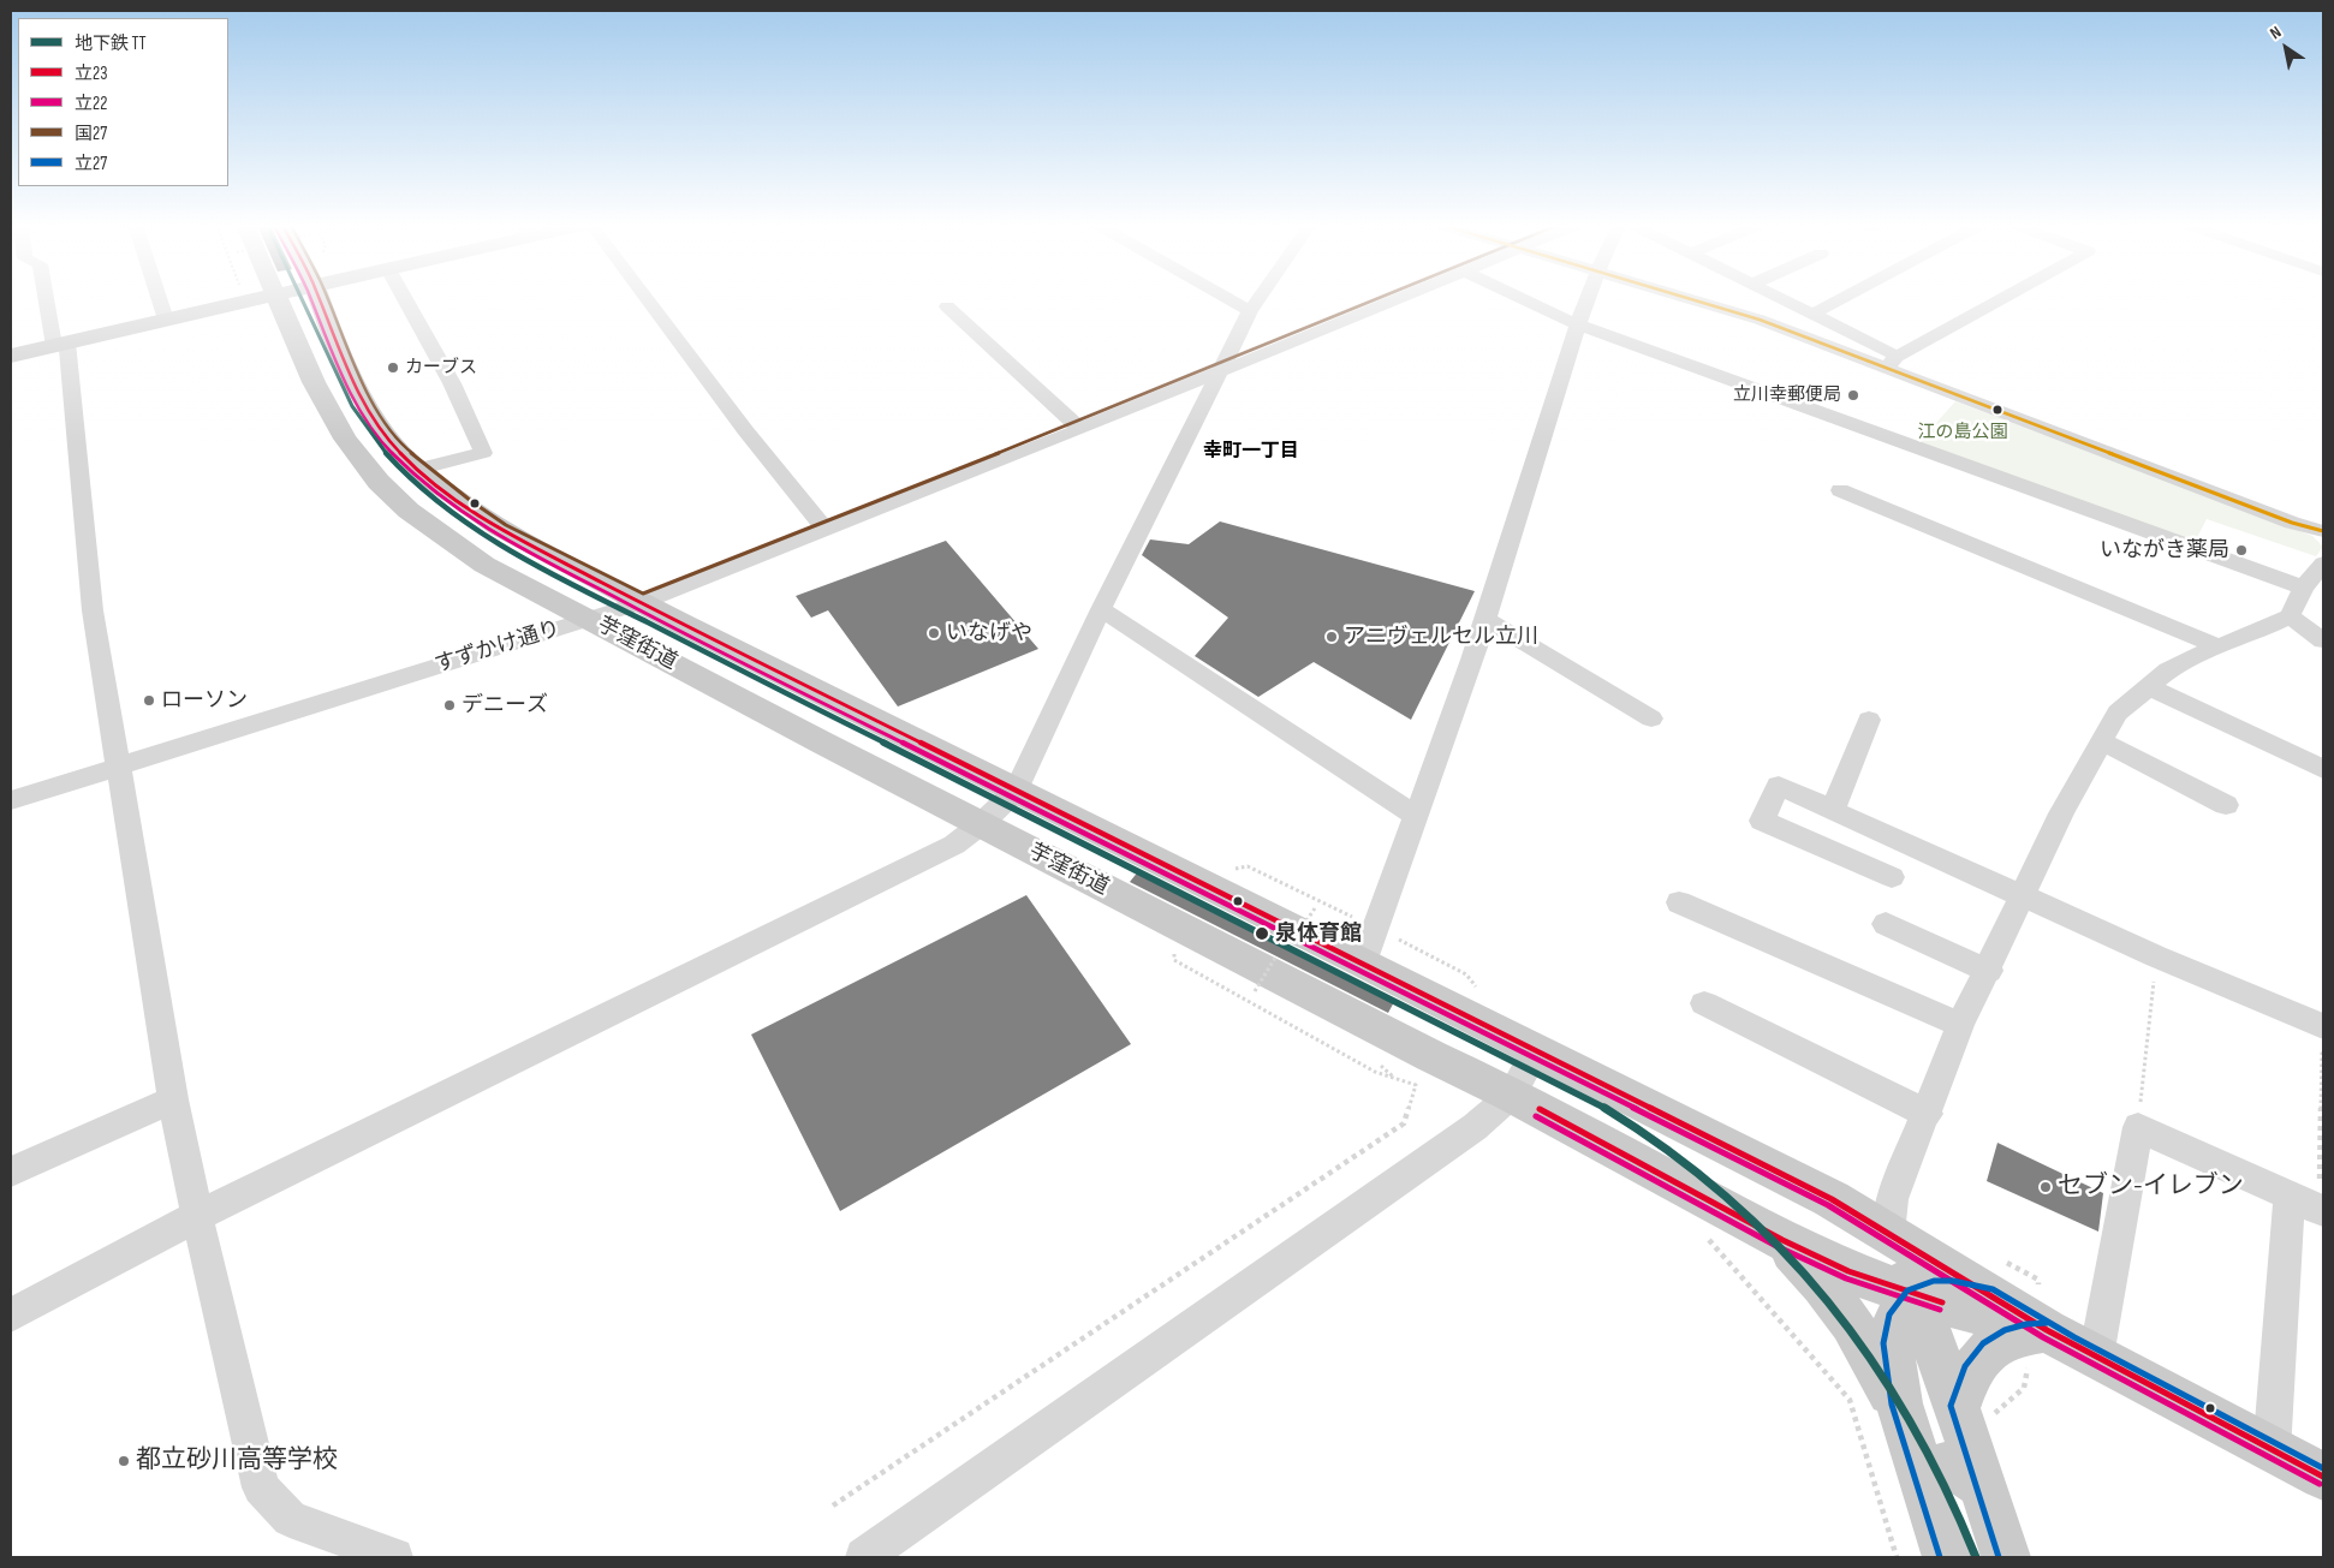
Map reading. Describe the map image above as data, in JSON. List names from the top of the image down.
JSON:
{
  "streets": {
    "main road": ["芋窪街道"],
    "street": ["すずかけ通り"]
  },
  "crossings": [
    ["芋窪街道", "すずかけ通り"]
  ],
  "districts": ["幸町一丁目"],
  "parks": ["江の島公園"],
  "places": [
    "カーブス",
    "立川幸郵便局",
    "いながき薬局",
    "いなげや",
    "アニヴェルセル立川",
    "ローソン",
    "デニーズ",
    "泉体育館",
    "セブン-イレブン",
    "都立砂川高等学校"
  ],
  "lines": [
    "metro line TT",
    "transit line 立23",
    "transit line 立22",
    "transit line 国27",
    "transit line 立27"
  ],
  "legend": [
    "地下鉄 TT",
    "立23",
    "立22",
    "国27",
    "立27"
  ],
  "north": "top left"
}
